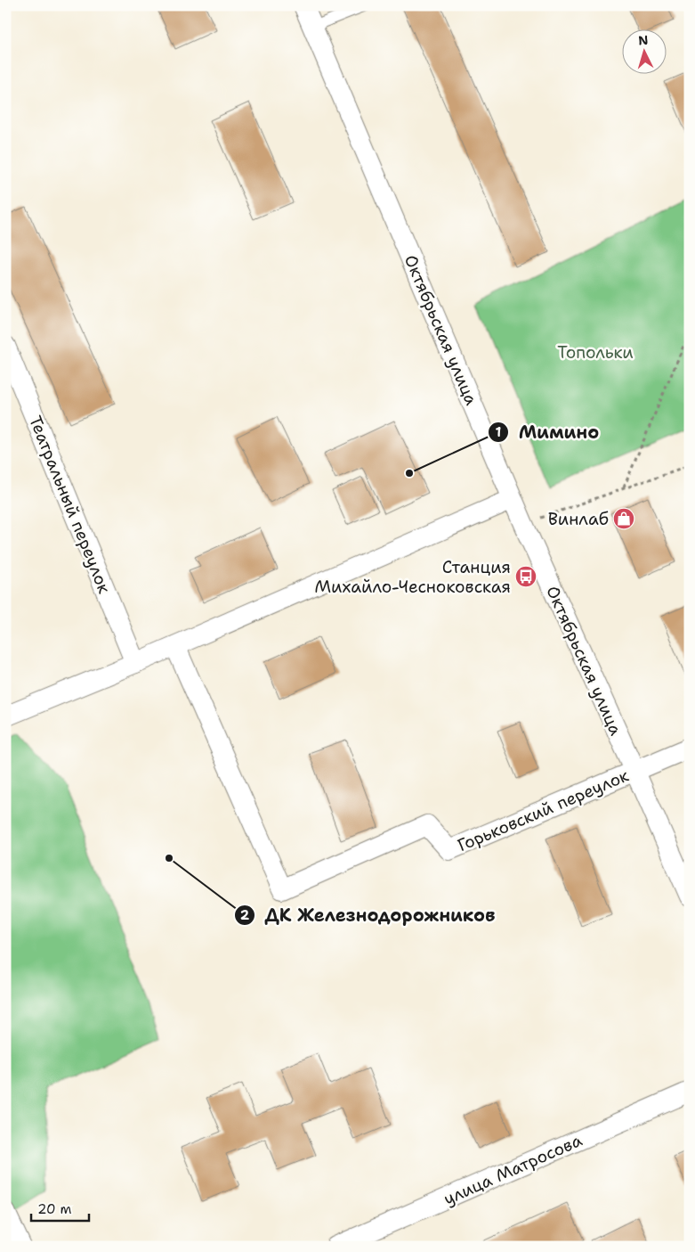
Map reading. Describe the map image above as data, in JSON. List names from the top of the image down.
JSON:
{
  "streets": {
    "street": [
      "Октябрьская улица",
      "Театральный переулок",
      "Горьковский переулок",
      "улица Матросова"
    ]
  },
  "crossings": [
    ["Октябрьская улица", "Горьковский переулок"]
  ],
  "parks": ["Топольки"],
  "places": {
    "other": ["Мимино", "ДК Железнодорожников"],
    "shop": ["Винлаб"],
    "bus stop": ["Станция Михайло-Чесноковская"]
  },
  "scale_bar": "20 m",
  "north": "top"
}
